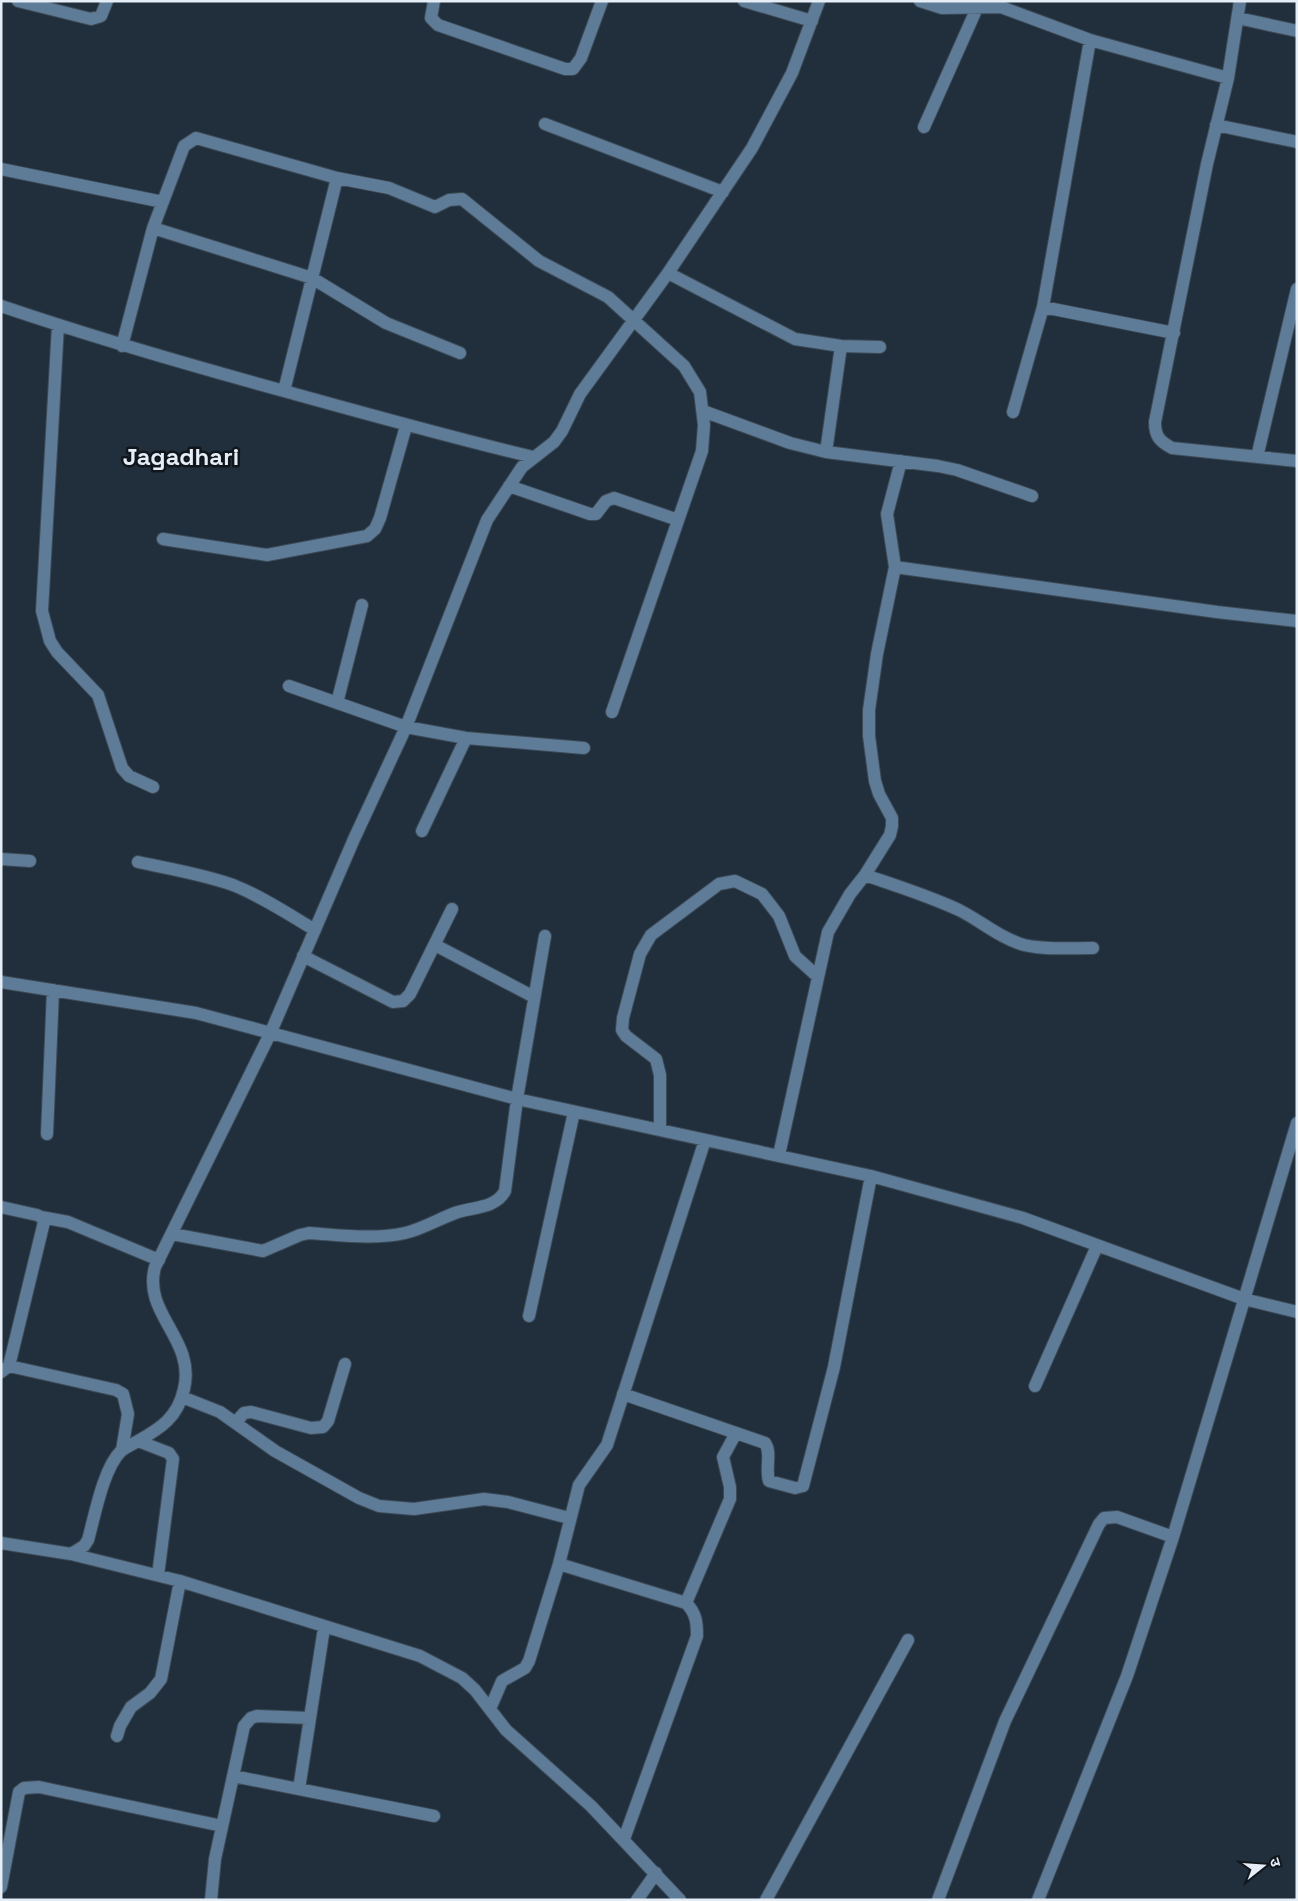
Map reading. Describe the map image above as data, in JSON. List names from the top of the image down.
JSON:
{
  "districts": ["Jagadhari"],
  "north": "right"
}
